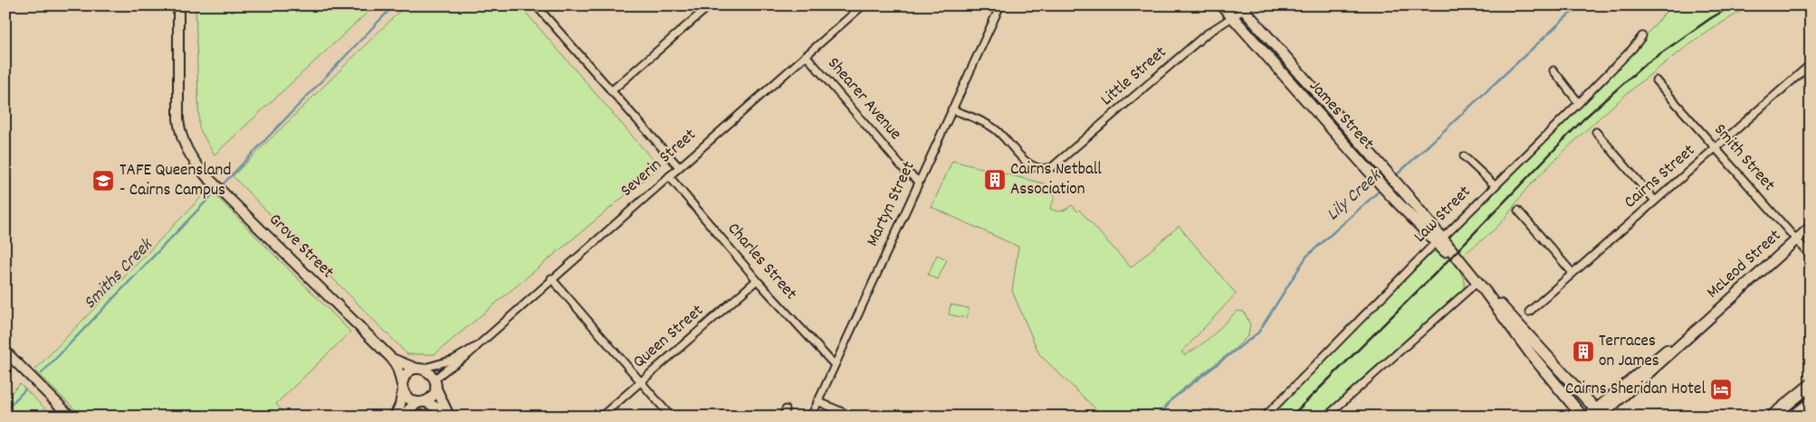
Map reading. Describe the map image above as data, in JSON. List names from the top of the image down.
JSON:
{
  "streets": {
    "main road": ["James Street"],
    "street": [
      "Little Street",
      "Shearer Avenue",
      "Smith Street",
      "Severin Street",
      "Cairns Street",
      "Martyn Street",
      "Law Street",
      "Grove Street",
      "Charles Street",
      "McLeod Street",
      "Queen Street"
    ]
  },
  "crossings": [
    ["Little Street", "James Street"],
    ["Little Street", "Martyn Street"],
    ["Shearer Avenue", "Severin Street"],
    ["Shearer Avenue", "Martyn Street"],
    ["James Street", "Law Street"],
    ["James Street", "McLeod Street"],
    ["Smith Street", "Cairns Street"],
    ["Smith Street", "McLeod Street"],
    ["Severin Street", "Grove Street"],
    ["Severin Street", "Charles Street"],
    ["Martyn Street", "Charles Street"],
    ["Charles Street", "Queen Street"]
  ],
  "water": ["Lily Creek", "Smiths Creek"],
  "places": {
    "building": ["Cairns Netball Association", "Terraces on James"],
    "school or university": ["TAFE Queensland - Cairns Campus"],
    "hotel": ["Cairns Sheridan Hotel"]
  }
}
